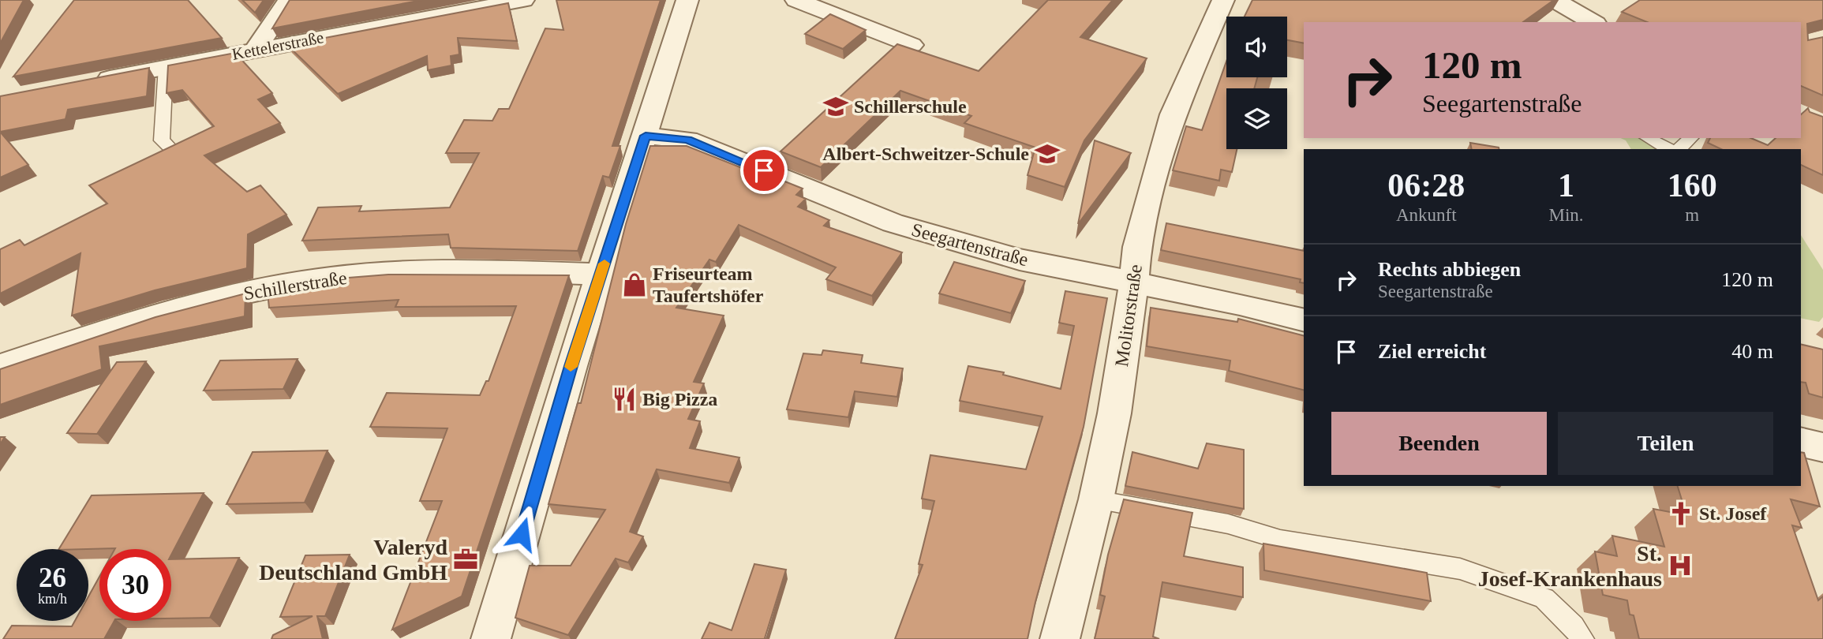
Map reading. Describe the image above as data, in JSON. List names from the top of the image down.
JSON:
{
  "streets": {
    "street": [
      "Kettelerstraße",
      "Seegartenstraße",
      "Schillerstraße",
      "Molitorstraße"
    ]
  },
  "crossings": [
    ["Seegartenstraße", "Molitorstraße"]
  ],
  "places": {
    "school or university": ["Schillerschule", "Albert-Schweitzer-Schule"],
    "shop": ["Friseurteam Taufertshöfer"],
    "restaurant": ["Big Pizza"],
    "church": ["St. Josef"],
    "office": ["Valeryd Deutschland GmbH"],
    "hospital": ["St. Josef-Krankenhaus"]
  },
  "page": {
    "turn": ["120 m", "Seegartenstraße"],
    "eta": [
      "06:28",
      "Ankunft",
      "1",
      "Min.",
      "160",
      "m"
    ],
    "list": [
      {
        "name": "Rechts abbiegen",
        "note": "Seegartenstraße",
        "value": "120 m"
      },
      {
        "name": "Ziel erreicht",
        "value": "40 m"
      }
    ],
    "buttons": ["Beenden", "Teilen"],
    "speed": "26 km/h",
    "limit": "30"
  }
}
